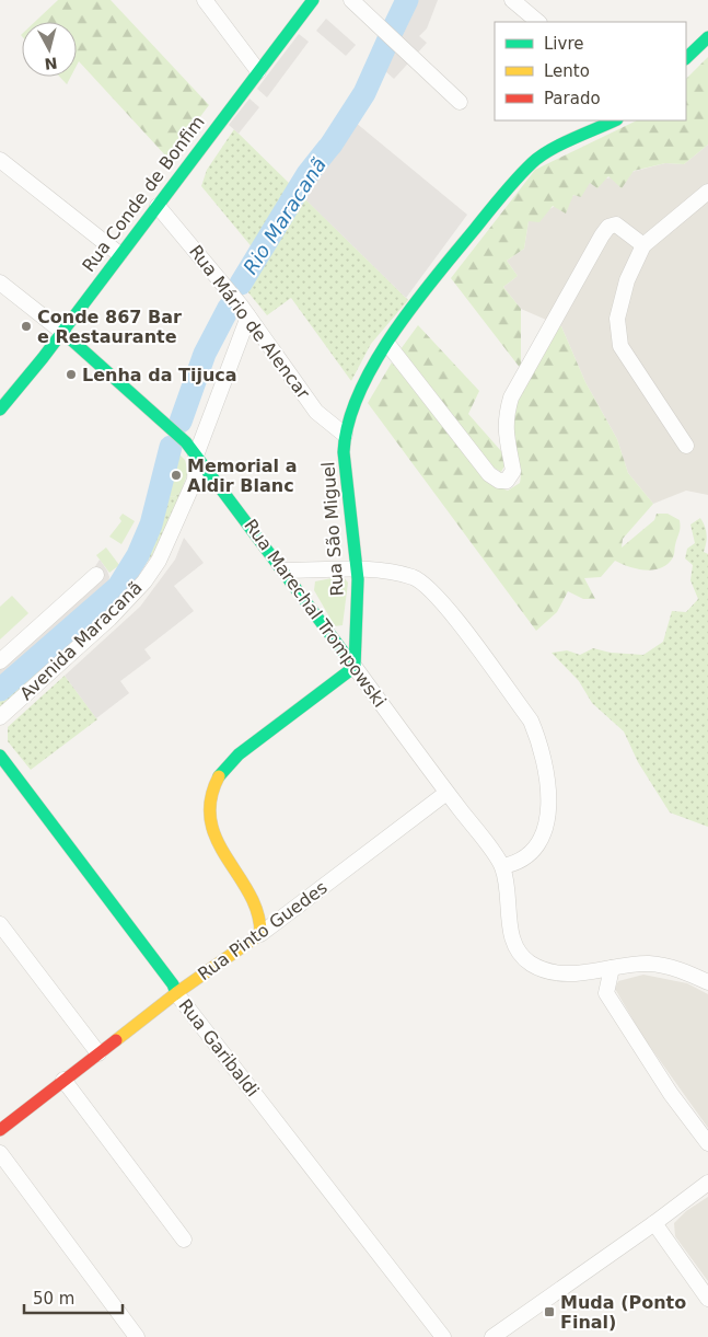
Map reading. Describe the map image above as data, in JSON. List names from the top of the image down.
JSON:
{
  "streets": {
    "street": [
      "Rua Conde de Bonfim",
      "Rua Mário de Alencar",
      "Rua São Miguel",
      "Rua Marechal Trompowski",
      "Avenida Maracanã",
      "Rua Pinto Guedes",
      "Rua Garibaldi"
    ]
  },
  "crossings": [
    ["Rua Conde de Bonfim", "Rua Mário de Alencar"],
    ["Rua Conde de Bonfim", "Rua Marechal Trompowski"],
    ["Rua Mário de Alencar", "Rua São Miguel"],
    ["Rua Mário de Alencar", "Avenida Maracanã"],
    ["Rua São Miguel", "Rua Marechal Trompowski"],
    ["Rua Marechal Trompowski", "Avenida Maracanã"],
    ["Rua Marechal Trompowski", "Rua Pinto Guedes"],
    ["Rua Pinto Guedes", "Rua Garibaldi"]
  ],
  "water": ["Rio Maracanã"],
  "places": {
    "other": ["Conde 867 Bar e Restaurante", "Lenha da Tijuca", "Memorial a Aldir Blanc"],
    "transit": ["Muda (Ponto Final)"]
  },
  "legend": ["Livre", "Lento", "Parado"],
  "scale_bar": "50 m",
  "north": "bottom"
}
